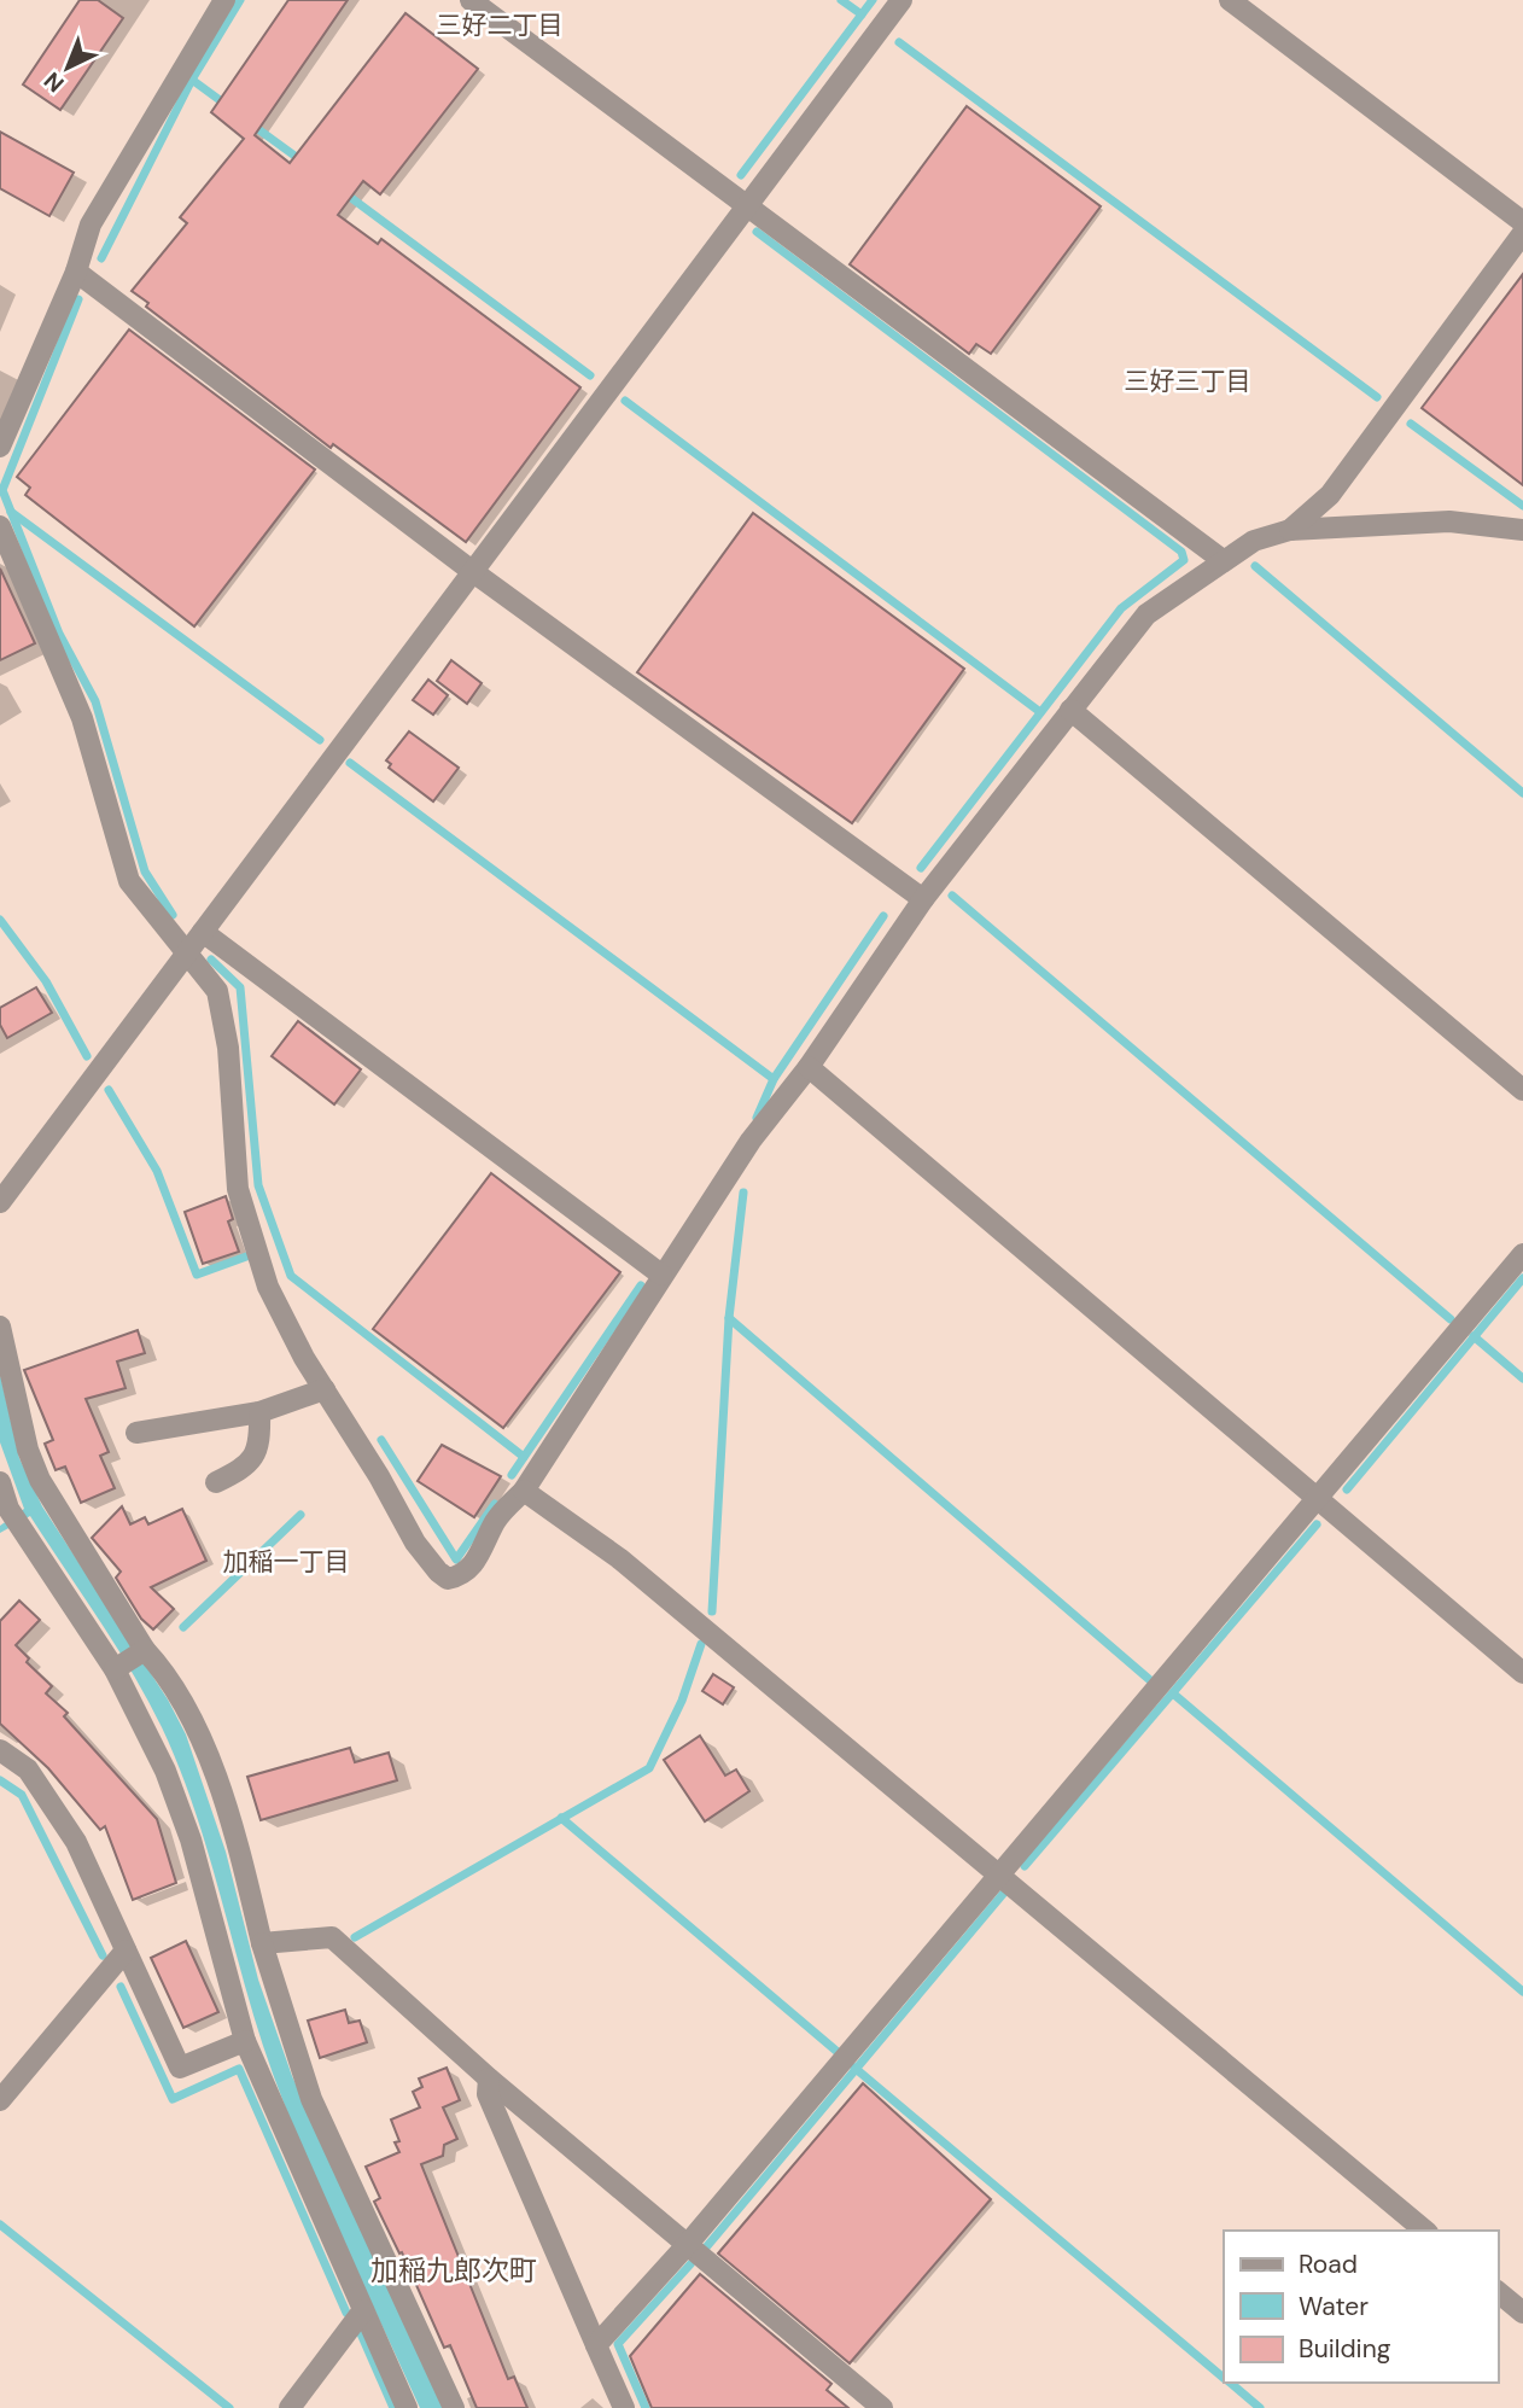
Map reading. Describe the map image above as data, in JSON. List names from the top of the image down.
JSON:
{
  "districts": [
    "三好二丁目",
    "三好三丁目",
    "加稲一丁目",
    "加稲九郎次町"
  ],
  "legend": ["Road", "Water", "Building"],
  "north": "bottom left"
}
